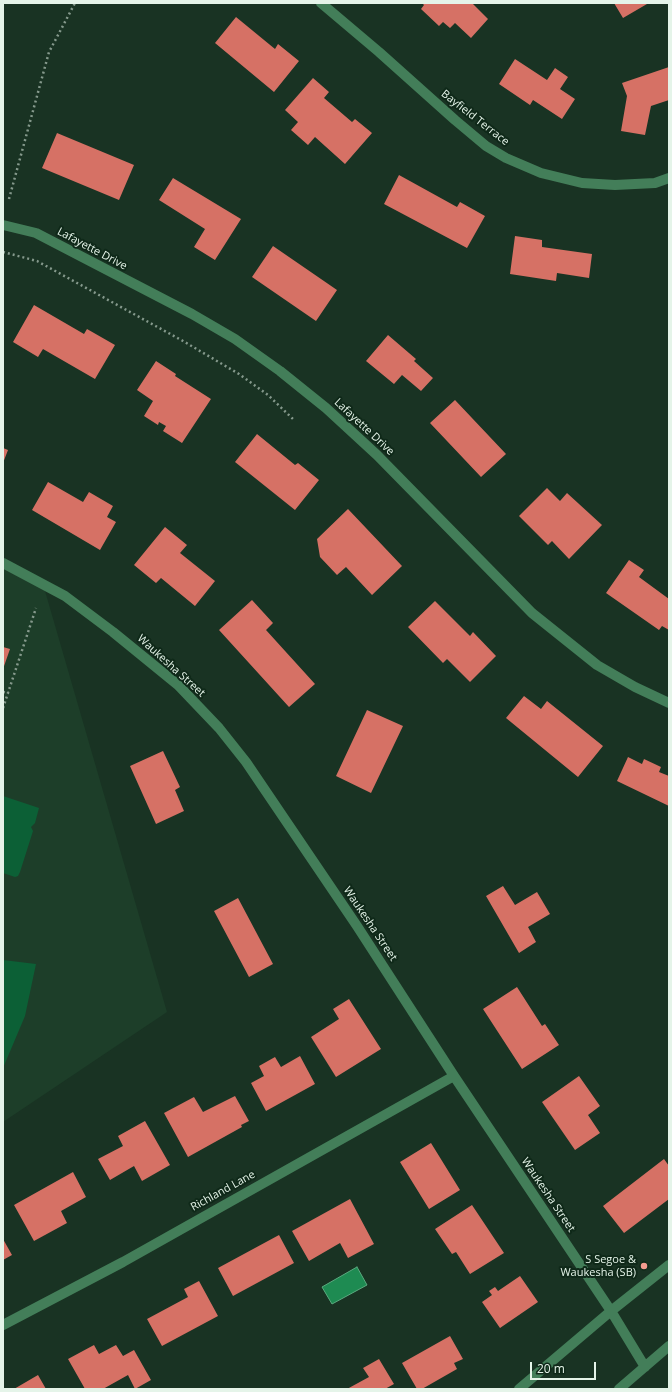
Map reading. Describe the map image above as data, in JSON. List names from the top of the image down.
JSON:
{
  "streets": {
    "street": [
      "Bayfield Terrace",
      "Lafayette Drive",
      "Waukesha Street",
      "Richland Lane"
    ]
  },
  "crossings": [
    ["Waukesha Street", "Richland Lane"]
  ],
  "places": ["S Segoe & Waukesha (SB)"],
  "scale_bar": "20 m"
}
